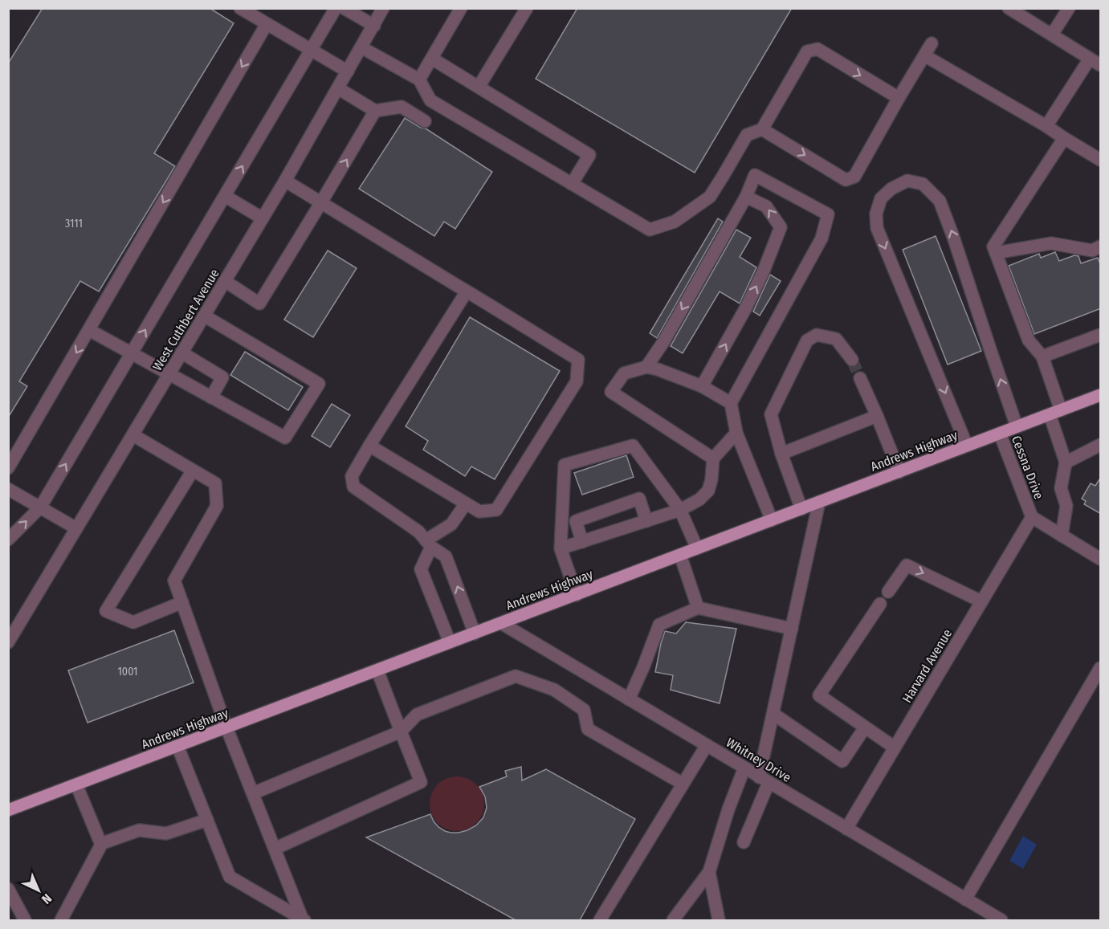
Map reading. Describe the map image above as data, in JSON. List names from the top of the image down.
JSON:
{
  "streets": {
    "main road": ["Andrews Highway"],
    "street": [
      "West Cuthbert Avenue",
      "Cessna Drive",
      "Harvard Avenue",
      "Whitney Drive"
    ]
  },
  "crossings": [
    ["Andrews Highway", "Cessna Drive"],
    ["Andrews Highway", "Whitney Drive"],
    ["Cessna Drive", "Harvard Avenue"],
    ["Harvard Avenue", "Whitney Drive"]
  ],
  "house_numbers": ["3111", "1001"],
  "north": "bottom right"
}
